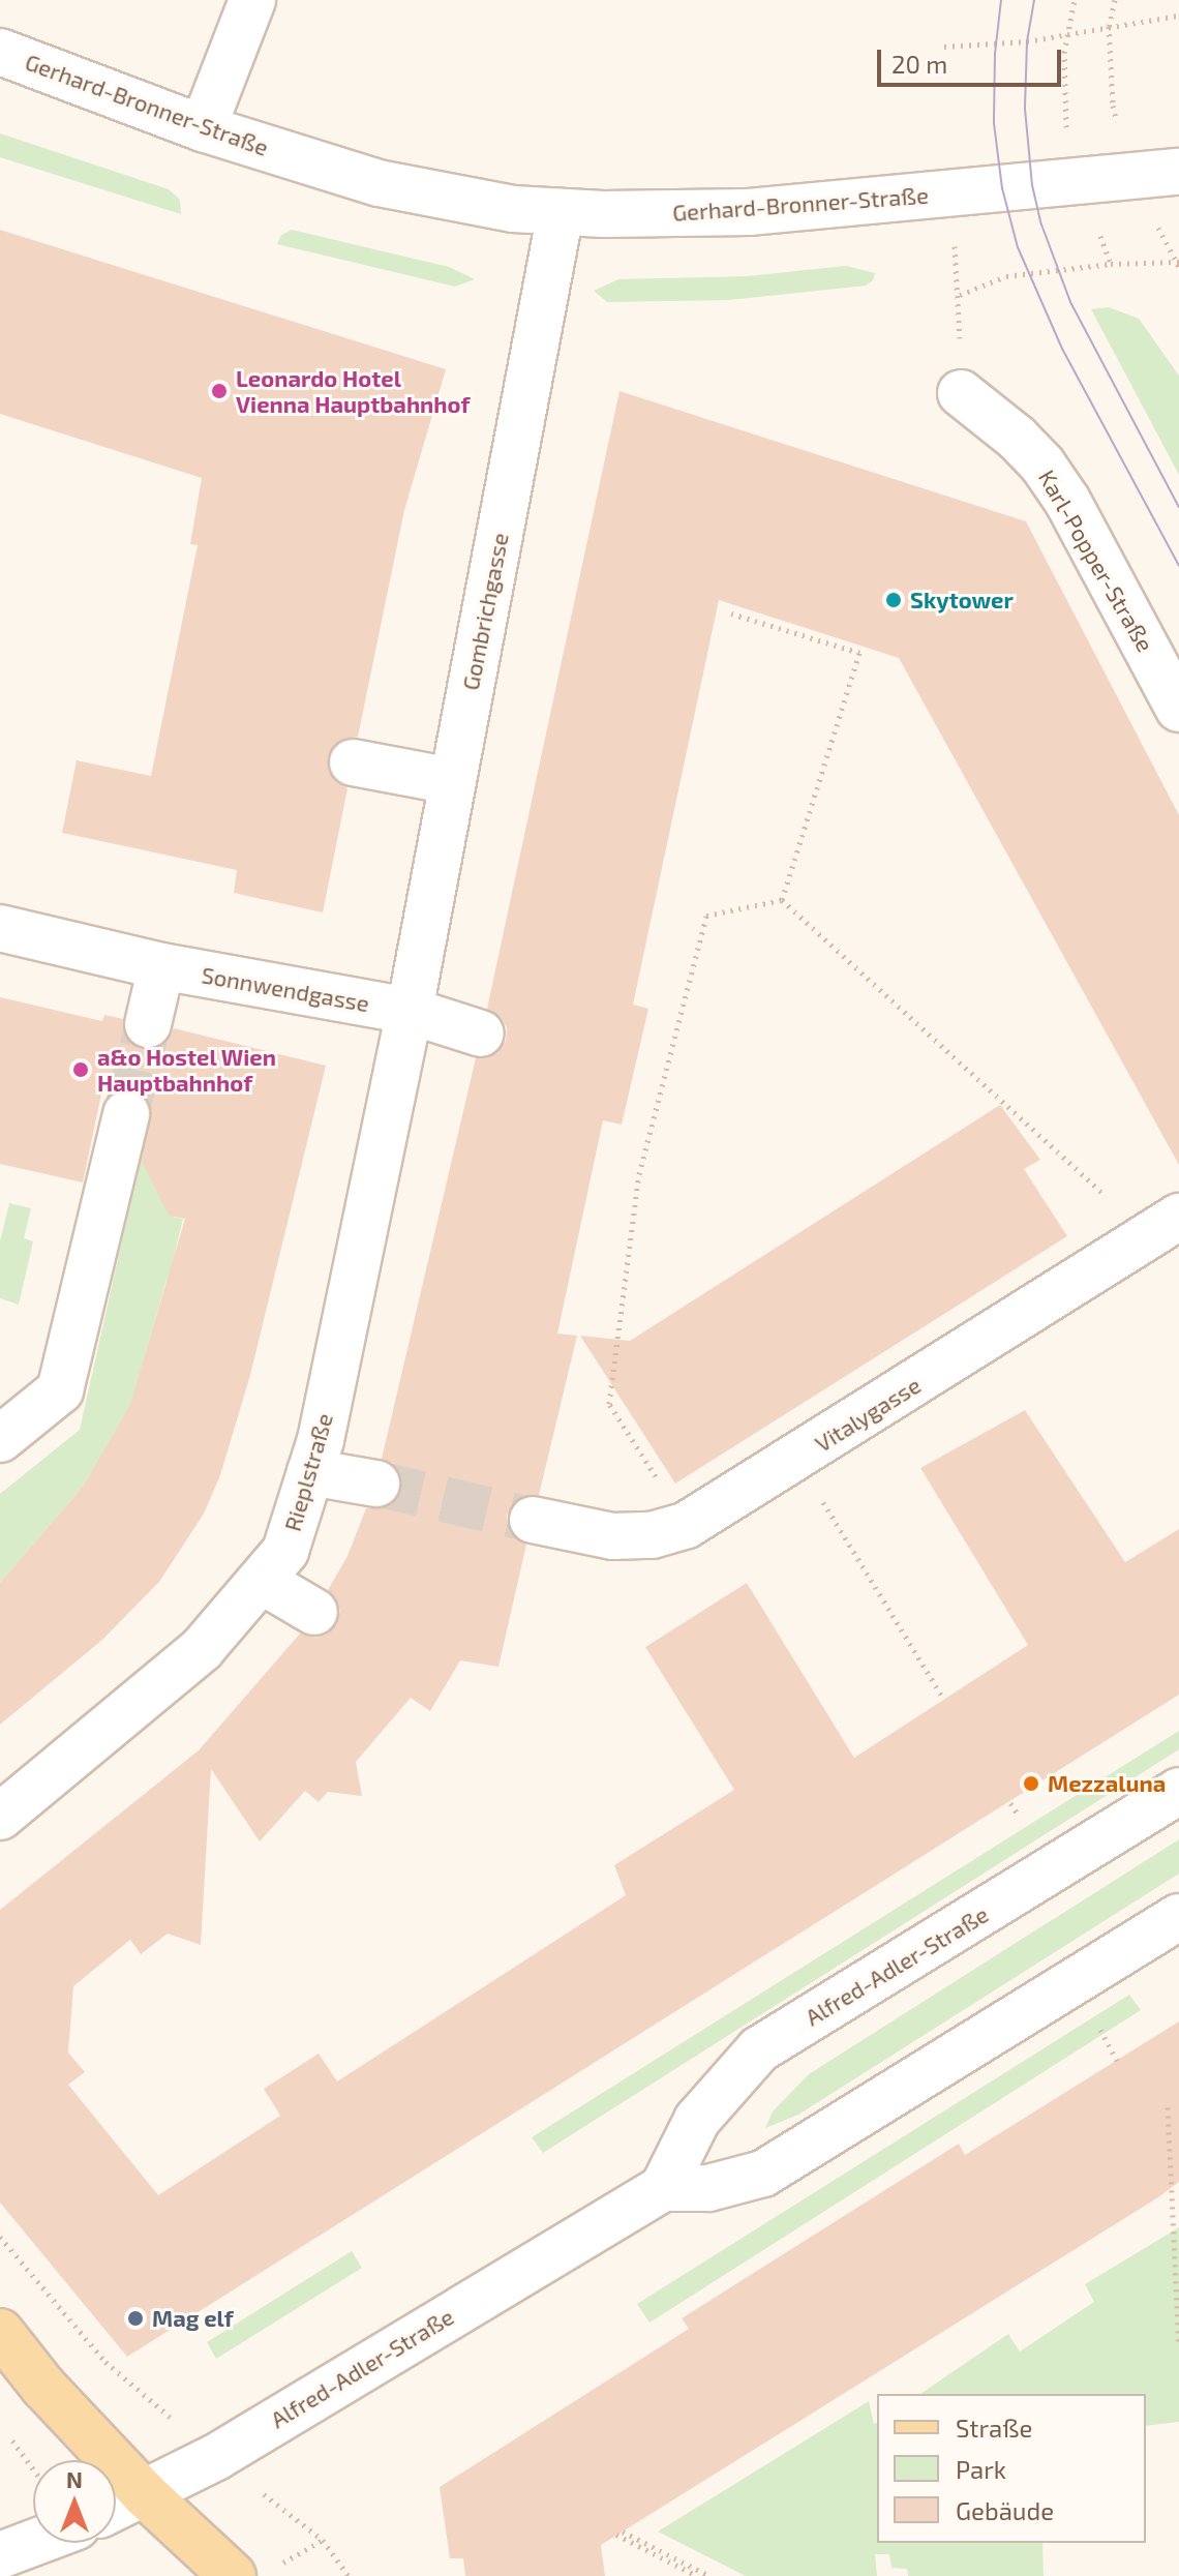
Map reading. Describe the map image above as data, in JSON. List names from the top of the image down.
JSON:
{
  "streets": {
    "street": [
      "Gerhard-Bronner-Straße",
      "Karl-Popper-Straße",
      "Gombrichgasse",
      "Sonnwendgasse",
      "Vitalygasse",
      "Rieplstraße",
      "Alfred-Adler-Straße"
    ]
  },
  "crossings": [
    ["Gerhard-Bronner-Straße", "Gombrichgasse"],
    ["Gombrichgasse", "Sonnwendgasse"],
    ["Gombrichgasse", "Rieplstraße"],
    ["Sonnwendgasse", "Rieplstraße"]
  ],
  "places": [
    "Leonardo Hotel Vienna Hauptbahnhof",
    "Skytower",
    "a&o Hostel Wien Hauptbahnhof",
    "Mezzaluna",
    "Mag elf"
  ],
  "legend": ["Straße", "Park", "Gebäude"],
  "scale_bar": "20 m",
  "north": "top"
}
